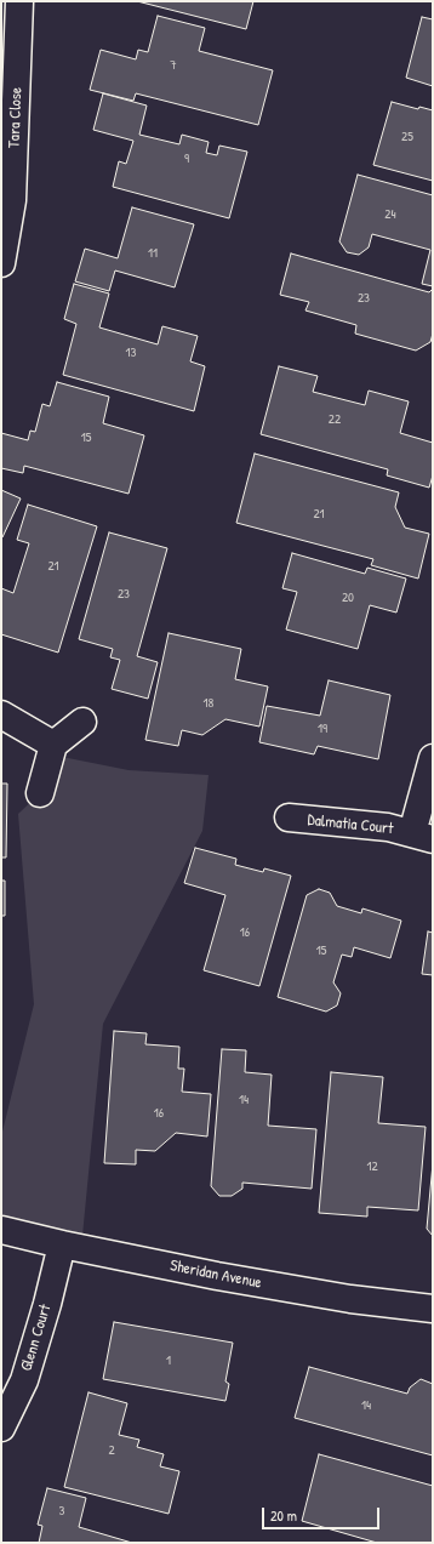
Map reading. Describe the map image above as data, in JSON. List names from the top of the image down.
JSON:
{
  "streets": {
    "street": [
      "Tara Close",
      "Dalmatia Court",
      "Sheridan Avenue",
      "Glenn Court"
    ]
  },
  "crossings": [
    ["Sheridan Avenue", "Glenn Court"]
  ],
  "house_numbers": [
    "7",
    "25",
    "9",
    "24",
    "11",
    "23",
    "13",
    "22",
    "15",
    "21",
    "21",
    "23",
    "20",
    "18",
    "19",
    "16",
    "15",
    "14",
    "16",
    "12",
    "1",
    "14",
    "2",
    "3"
  ],
  "scale_bar": "20 m"
}
